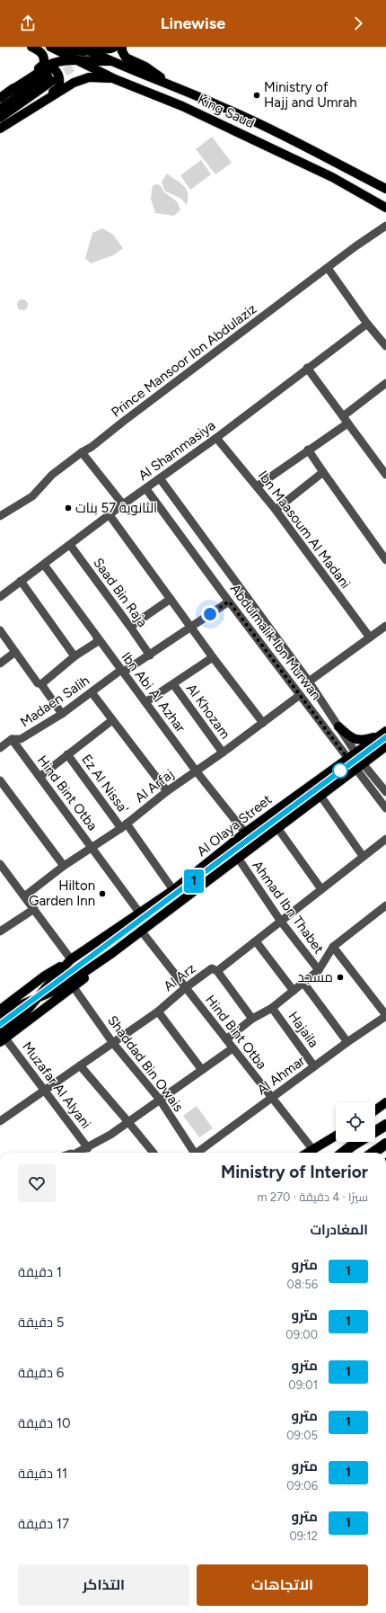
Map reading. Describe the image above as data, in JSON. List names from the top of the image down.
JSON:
{
  "streets": {
    "main road": ["King Saud", "Al Olaya Street"],
    "street": [
      "Prince Mansoor Ibn Abdulaziz",
      "Al Shammasiya",
      "Ibn Maasoum Al Madani",
      "Saad Bin Raja",
      "Abdulmalik Ibn Murwan",
      "Ibn Abi Al Azhar",
      "Madaen Salih",
      "Al Khozam",
      "Ez Al Nissa'",
      "Al Arfaj",
      "Hind Bint Otba",
      "Ahmad Ibn Thabet",
      "Al Arz",
      "Hajaila",
      "Shaddad Bin Owais",
      "Al Ahmar",
      "Muzafar Al Alyani"
    ]
  },
  "crossings": [
    ["Al Shammasiya", "Ibn Maasoum Al Madani"],
    ["Al Shammasiya", "Saad Bin Raja"],
    ["Al Shammasiya", "Abdulmalik Ibn Murwan"],
    ["Al Shammasiya", "Ibn Abi Al Azhar"],
    ["Saad Bin Raja", "Madaen Salih"],
    ["Abdulmalik Ibn Murwan", "Madaen Salih"],
    ["Abdulmalik Ibn Murwan", "Al Arfaj"],
    ["Abdulmalik Ibn Murwan", "Al Olaya Street"],
    ["Ibn Abi Al Azhar", "Madaen Salih"],
    ["Ibn Abi Al Azhar", "Al Arfaj"],
    ["Ibn Abi Al Azhar", "Al Olaya Street"],
    ["Madaen Salih", "Hind Bint Otba"],
    ["Al Khozam", "Al Arfaj"],
    ["Ez Al Nissa'", "Al Arfaj"],
    ["Ez Al Nissa'", "Al Olaya Street"],
    ["Al Arfaj", "Hind Bint Otba"],
    ["Hind Bint Otba", "Al Olaya Street"],
    ["Hind Bint Otba", "Al Arz"],
    ["Hind Bint Otba", "Al Ahmar"],
    ["Al Olaya Street", "Ahmad Ibn Thabet"],
    ["Al Olaya Street", "Muzafar Al Alyani"],
    ["Ahmad Ibn Thabet", "Al Arz"],
    ["Al Arz", "Shaddad Bin Owais"],
    ["Al Arz", "Muzafar Al Alyani"],
    ["Hajaila", "Al Ahmar"]
  ],
  "places": [
    "Ministry of Hajj and Umrah",
    "الثانوية 57 بنات",
    "Hilton Garden Inn",
    "مسجد"
  ],
  "lines": ["metro line 1"],
  "page": {
    "header": "Linewise",
    "on_map": "1",
    "heading": [
      ["Ministry of Interior", "سيرًا · 4 دقيقة · 270 m"],
      "المغادرات"
    ],
    "list": [
      {
        "mark": "1",
        "name": "مترو",
        "note": "08:56",
        "value": "1 دقيقة"
      },
      {
        "mark": "1",
        "name": "مترو",
        "note": "09:00",
        "value": "5 دقيقة"
      },
      {
        "mark": "1",
        "name": "مترو",
        "note": "09:01",
        "value": "6 دقيقة"
      },
      {
        "mark": "1",
        "name": "مترو",
        "note": "09:05",
        "value": "10 دقيقة"
      },
      {
        "mark": "1",
        "name": "مترو",
        "note": "09:06",
        "value": "11 دقيقة"
      },
      {
        "mark": "1",
        "name": "مترو",
        "note": "09:12",
        "value": "17 دقيقة"
      }
    ],
    "buttons": ["الاتجاهات", "التذاكر"]
  }
}
